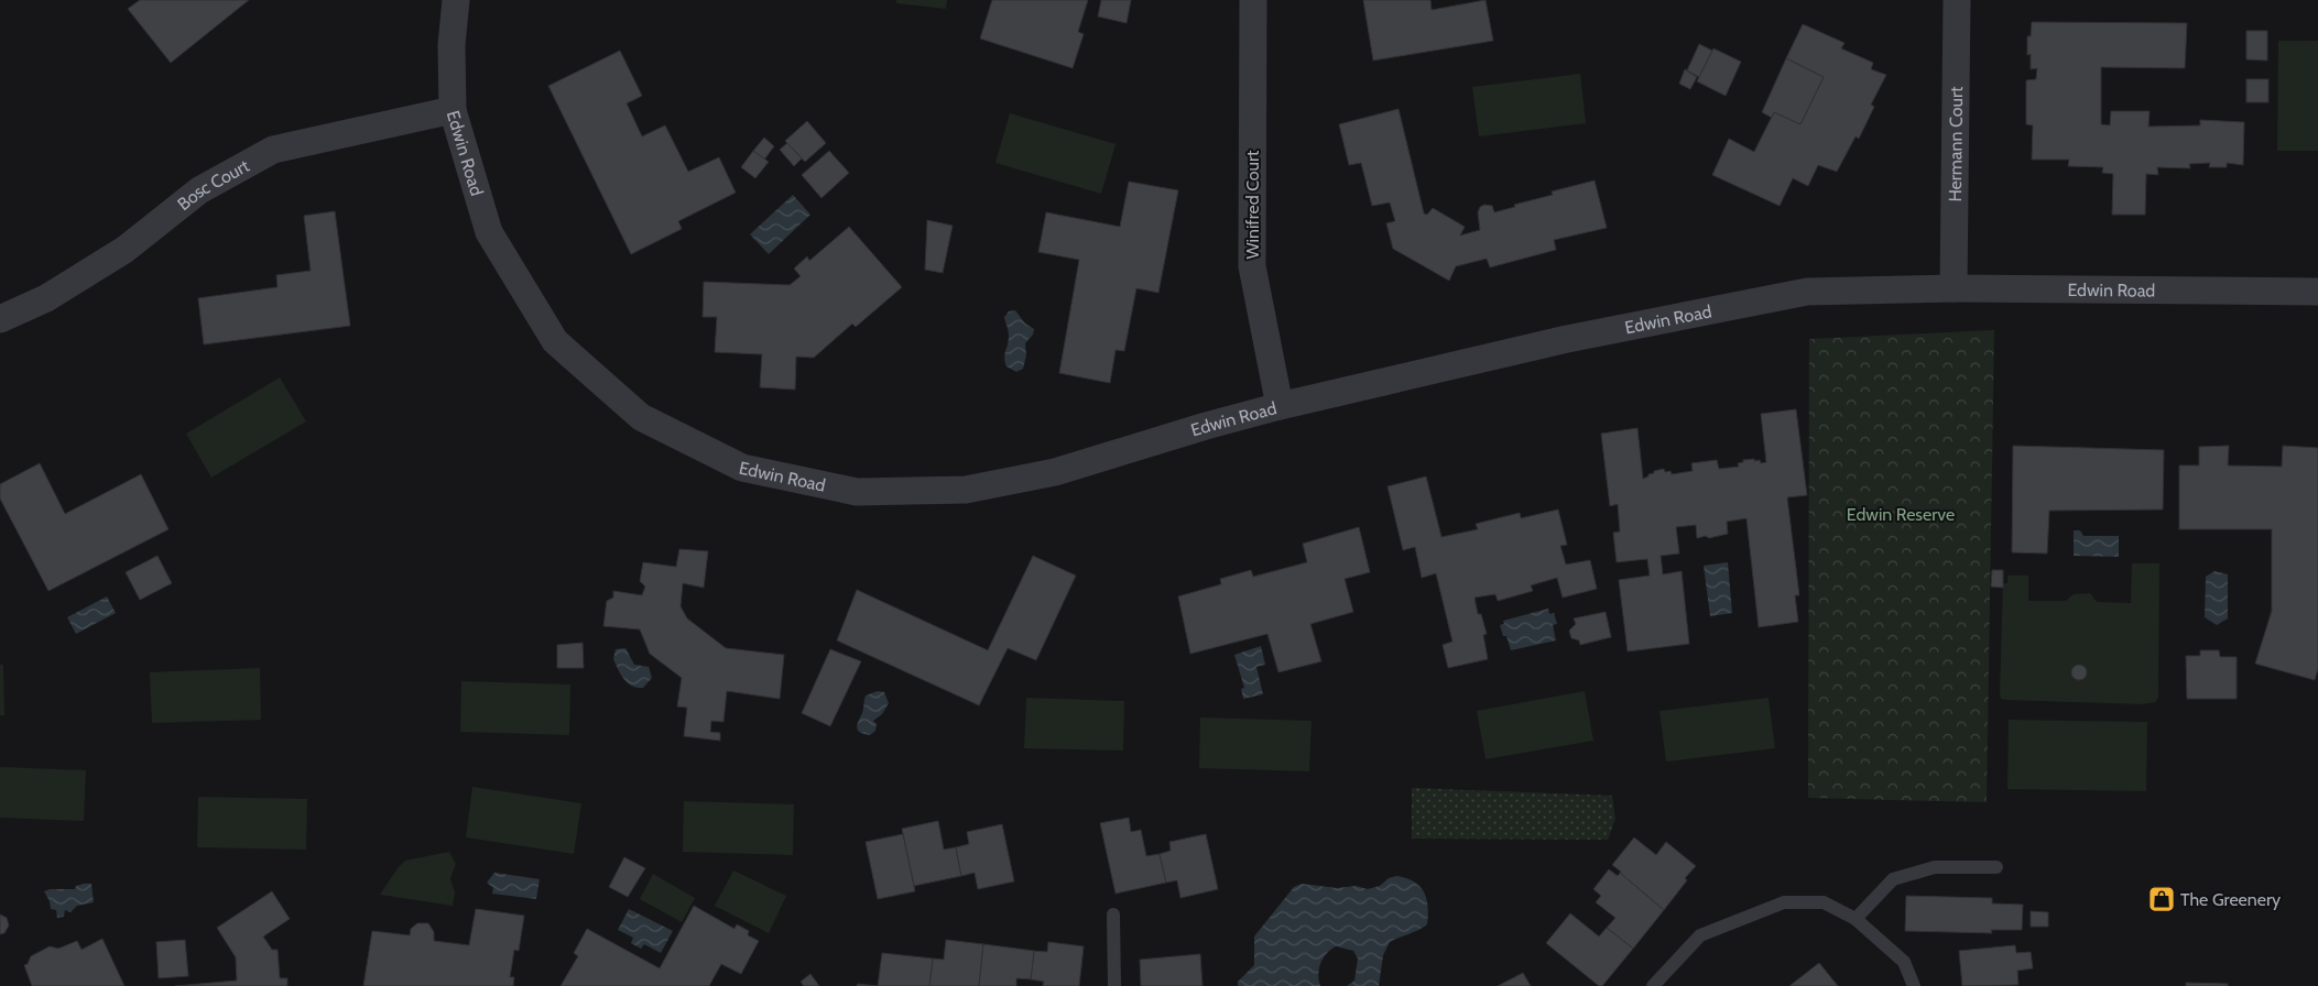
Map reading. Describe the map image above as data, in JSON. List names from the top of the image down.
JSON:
{
  "streets": {
    "street": [
      "Hermann Court",
      "Edwin Road",
      "Bosc Court",
      "Winifred Court"
    ]
  },
  "crossings": [
    ["Hermann Court", "Edwin Road"],
    ["Edwin Road", "Bosc Court"],
    ["Edwin Road", "Winifred Court"]
  ],
  "parks": ["Edwin Reserve"],
  "places": {
    "shop": ["The Greenery"]
  }
}
